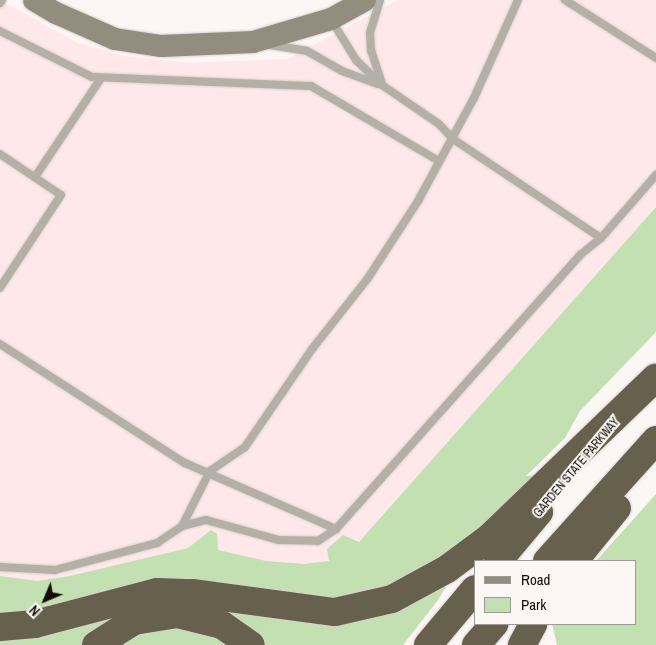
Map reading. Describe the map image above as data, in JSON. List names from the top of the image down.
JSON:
{
  "streets": {
    "highway": ["GARDEN STATE PARKWAY"]
  },
  "legend": ["Road", "Park"],
  "north": "bottom left"
}
